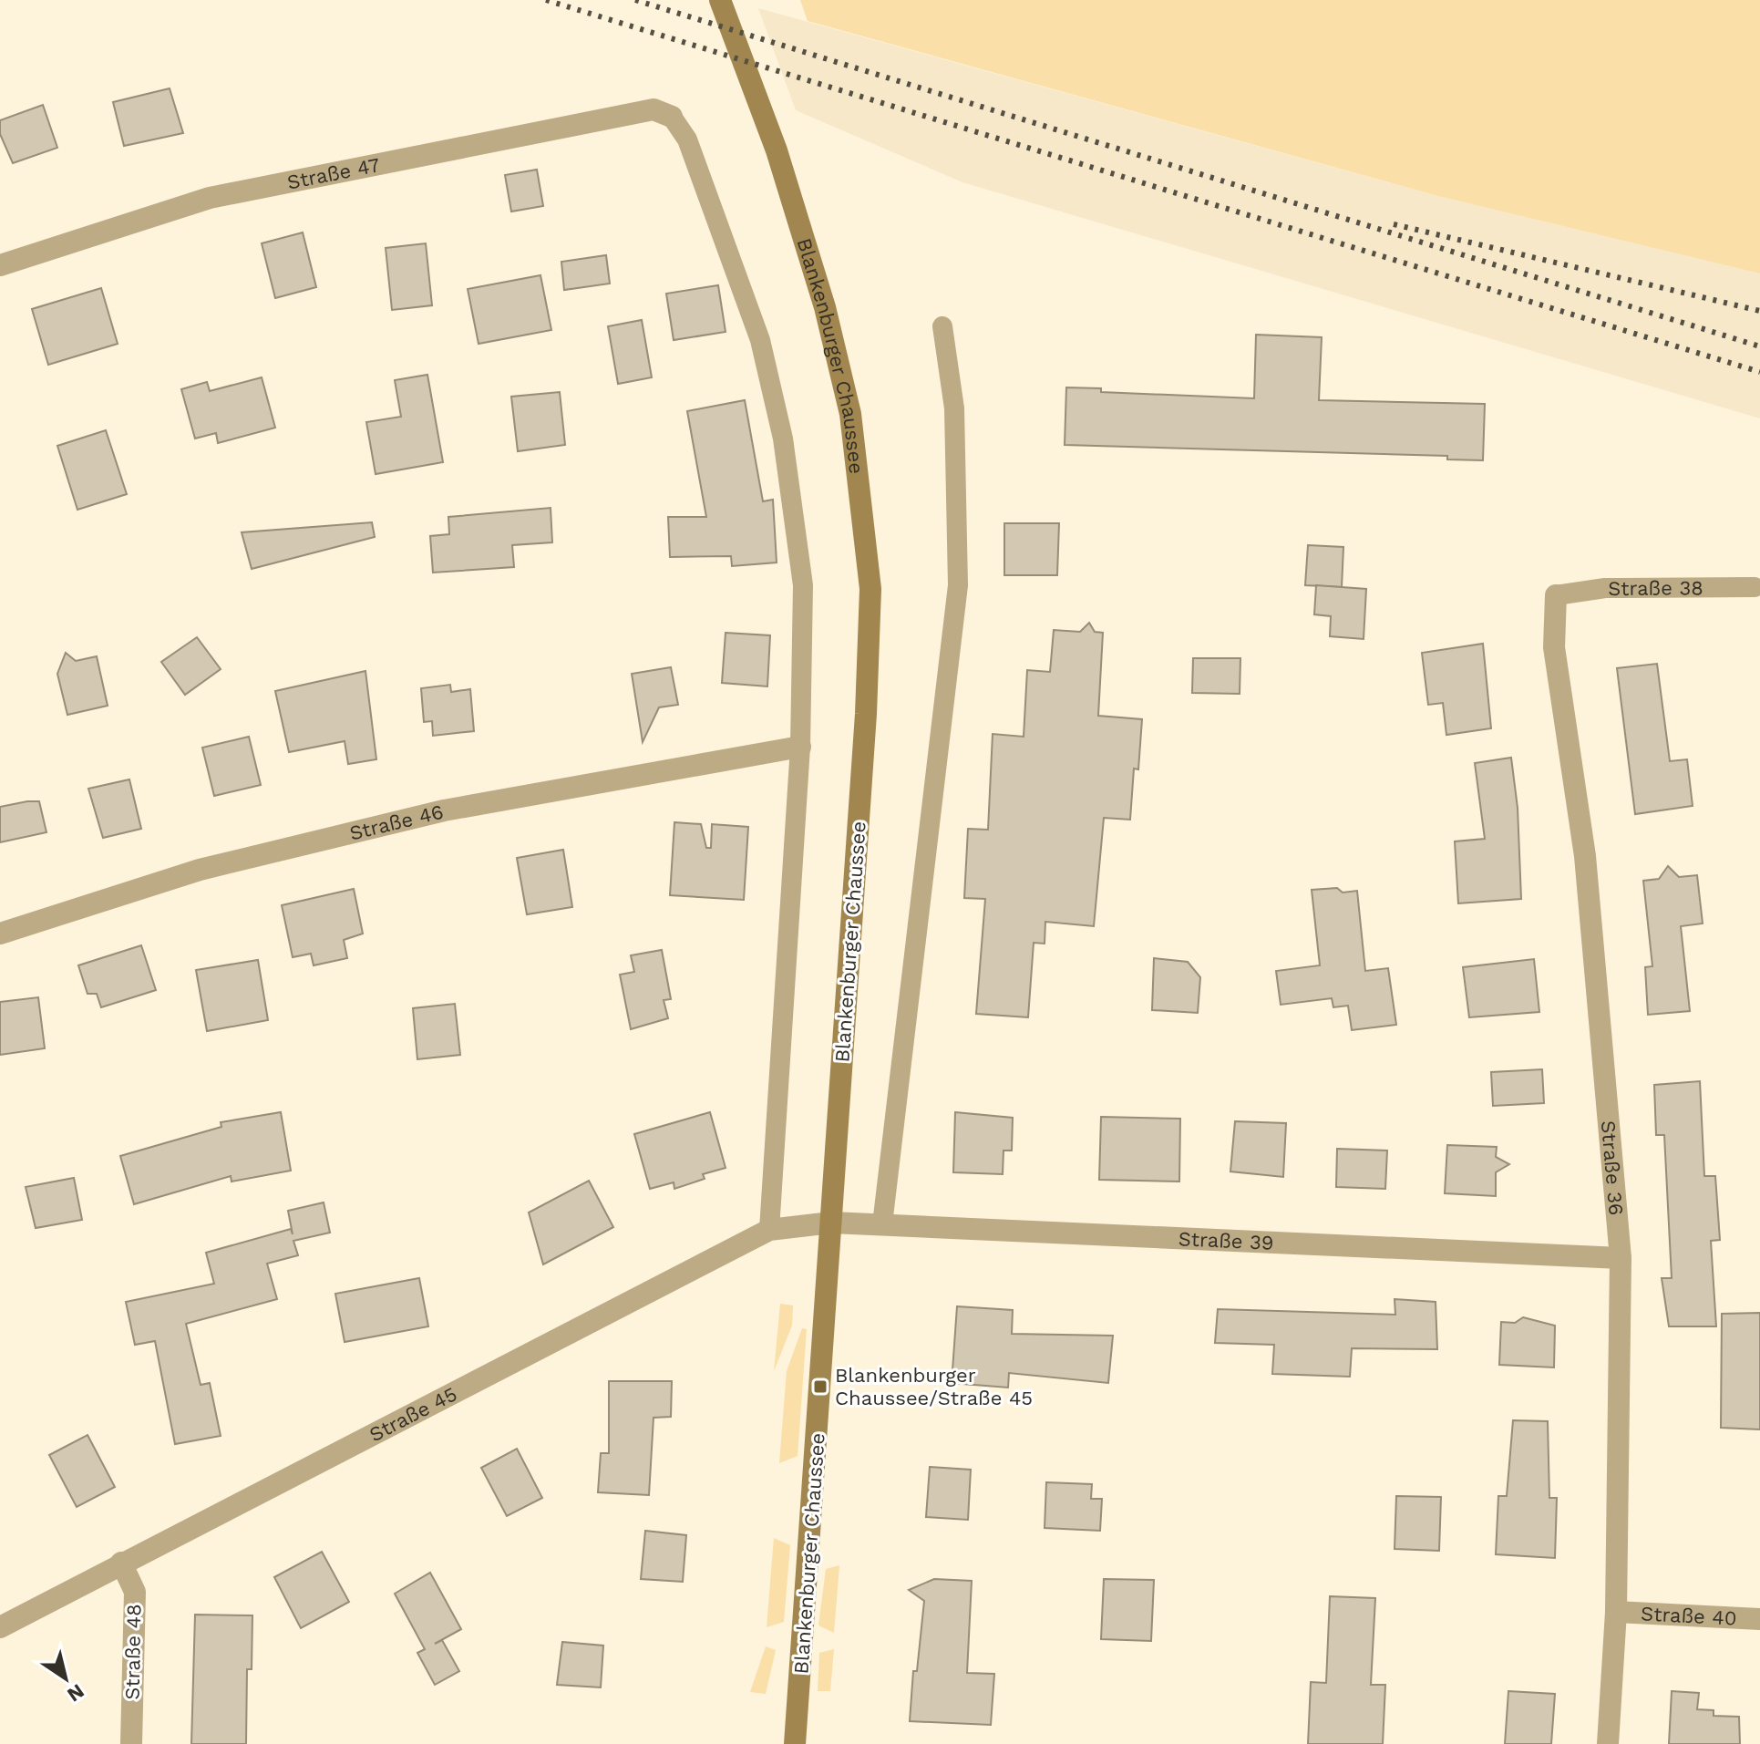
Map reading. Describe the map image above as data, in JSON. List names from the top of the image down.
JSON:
{
  "streets": {
    "main road": ["Blankenburger Chaussee"],
    "street": [
      "Straße 47",
      "Straße 46",
      "Straße 36",
      "Straße 39",
      "Straße 45",
      "Straße 40",
      "Straße 48"
    ],
    "lane": ["Straße 38"]
  },
  "crossings": [
    ["Blankenburger Chaussee", "Straße 39"],
    ["Blankenburger Chaussee", "Straße 45"],
    ["Straße 38", "Straße 36"],
    ["Straße 36", "Straße 39"],
    ["Straße 36", "Straße 40"],
    ["Straße 39", "Straße 45"],
    ["Straße 45", "Straße 48"]
  ],
  "places": {
    "transit": ["Blankenburger Chaussee/Straße 45"]
  },
  "north": "bottom right"
}
